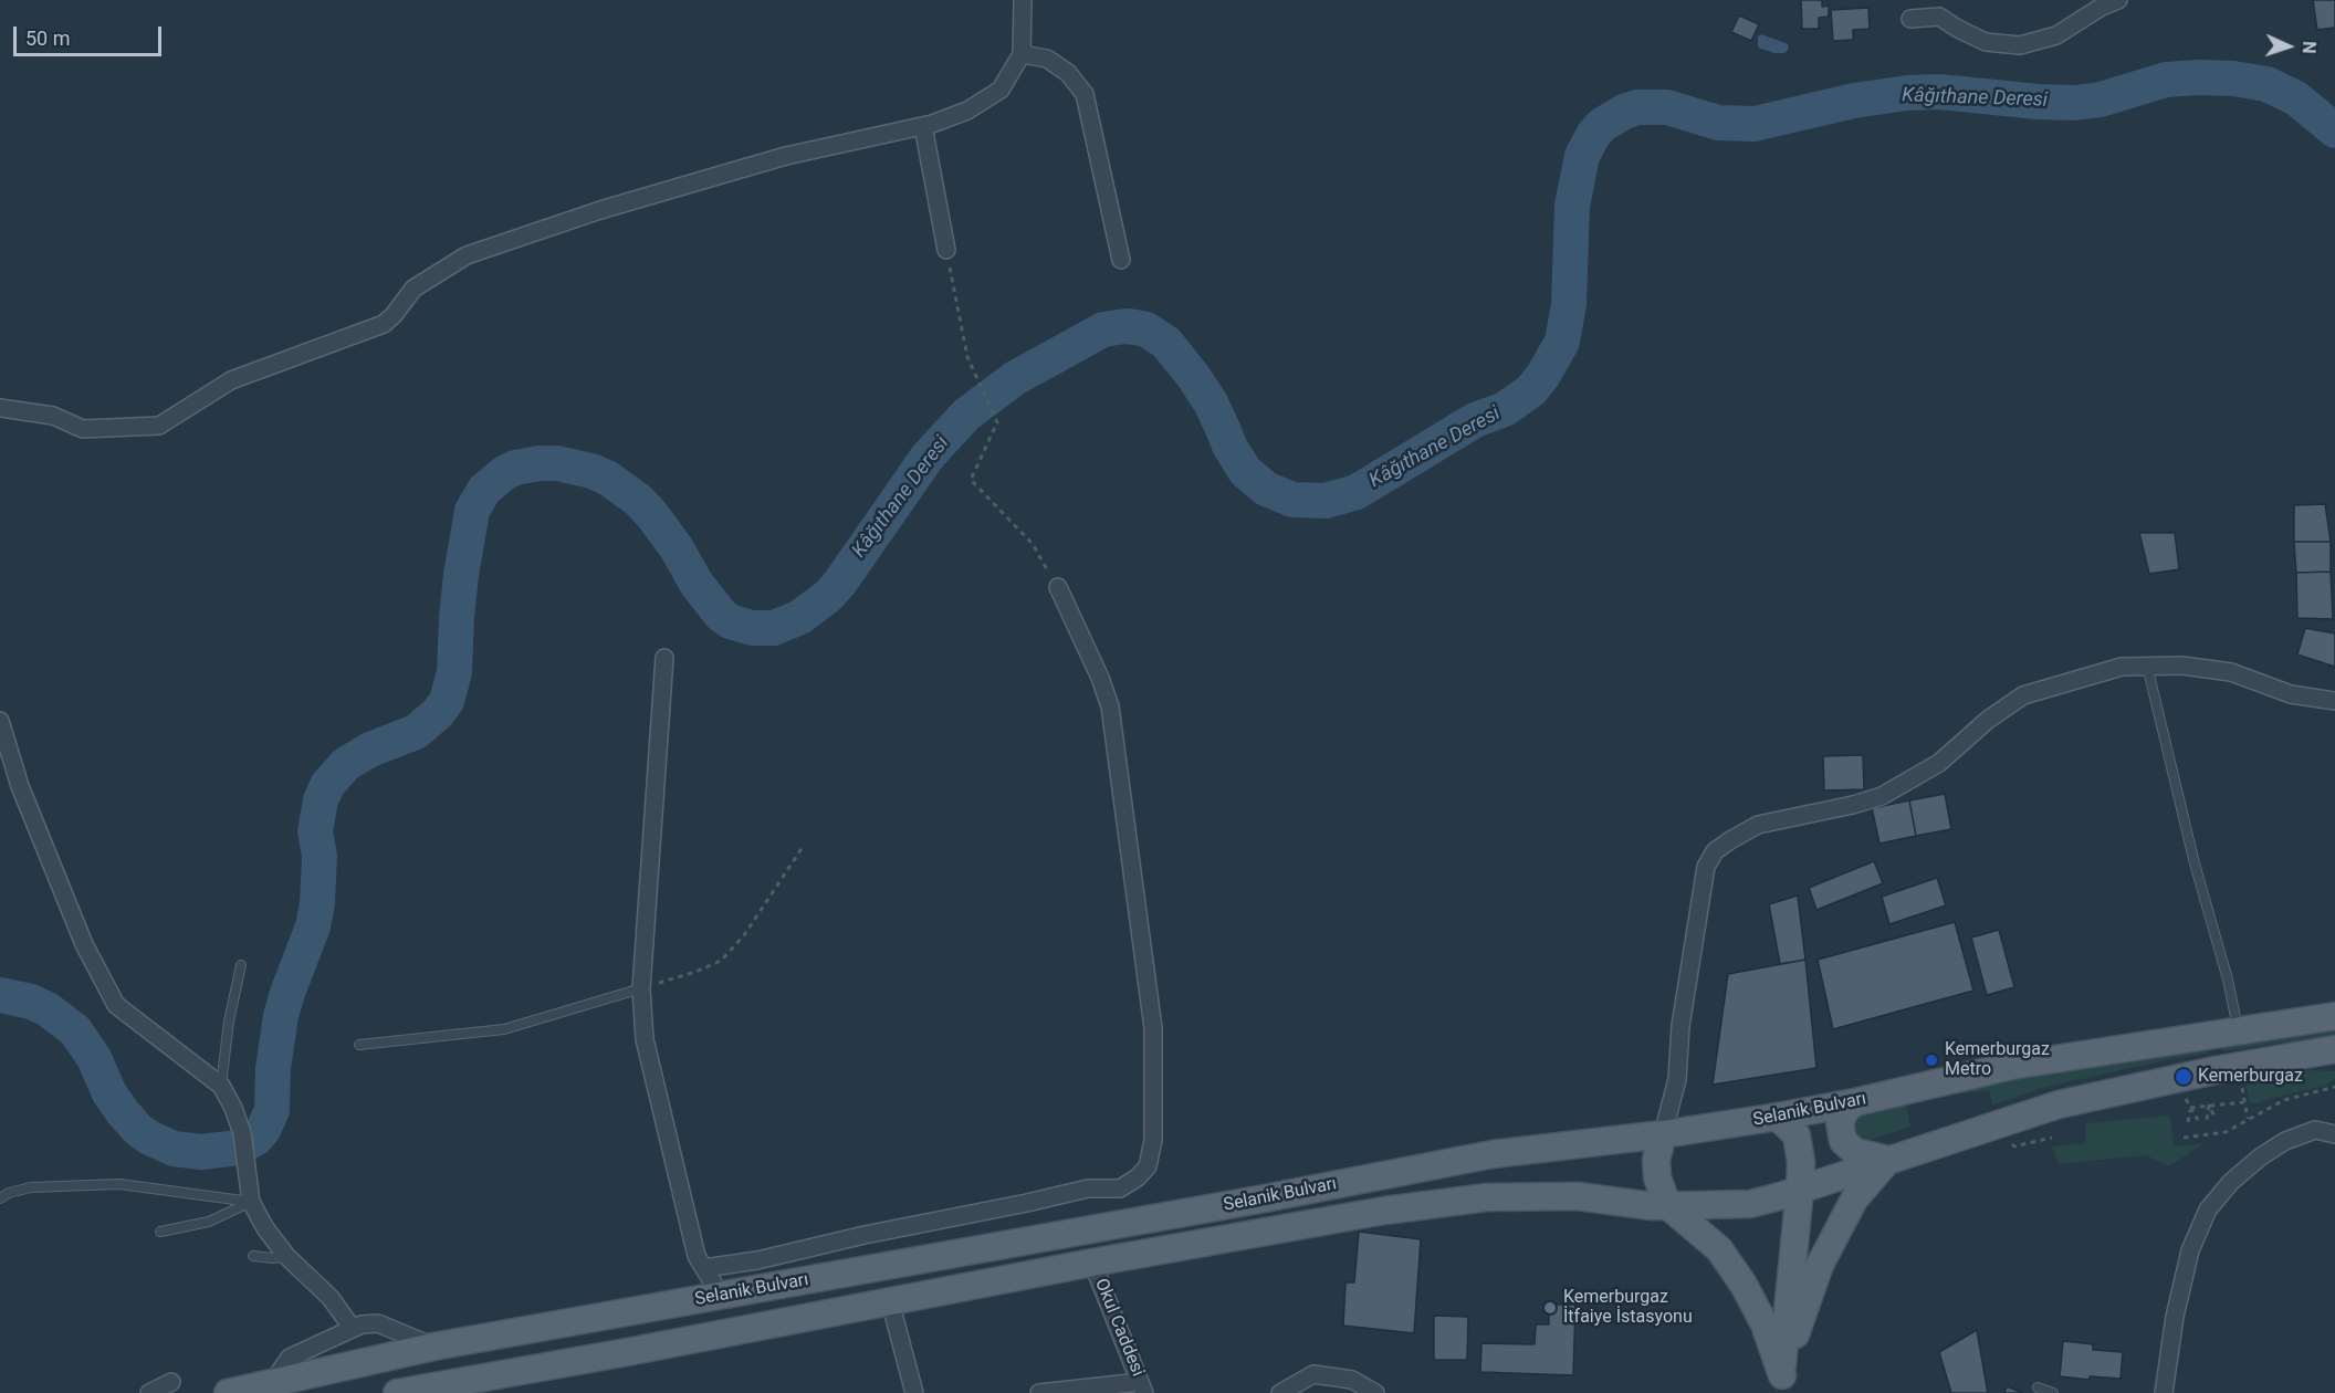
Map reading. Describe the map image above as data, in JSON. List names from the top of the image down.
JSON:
{
  "streets": {
    "main road": ["Selanik Bulvarı"],
    "street": ["Okul Caddesi"]
  },
  "crossings": [
    ["Selanik Bulvarı", "Okul Caddesi"]
  ],
  "water": ["Kâğıthane Deresi"],
  "places": ["Kemerburgaz Metro", "Kemerburgaz", "Kemerburgaz İtfaiye İstasyonu"],
  "scale_bar": "50 m",
  "north": "right"
}
